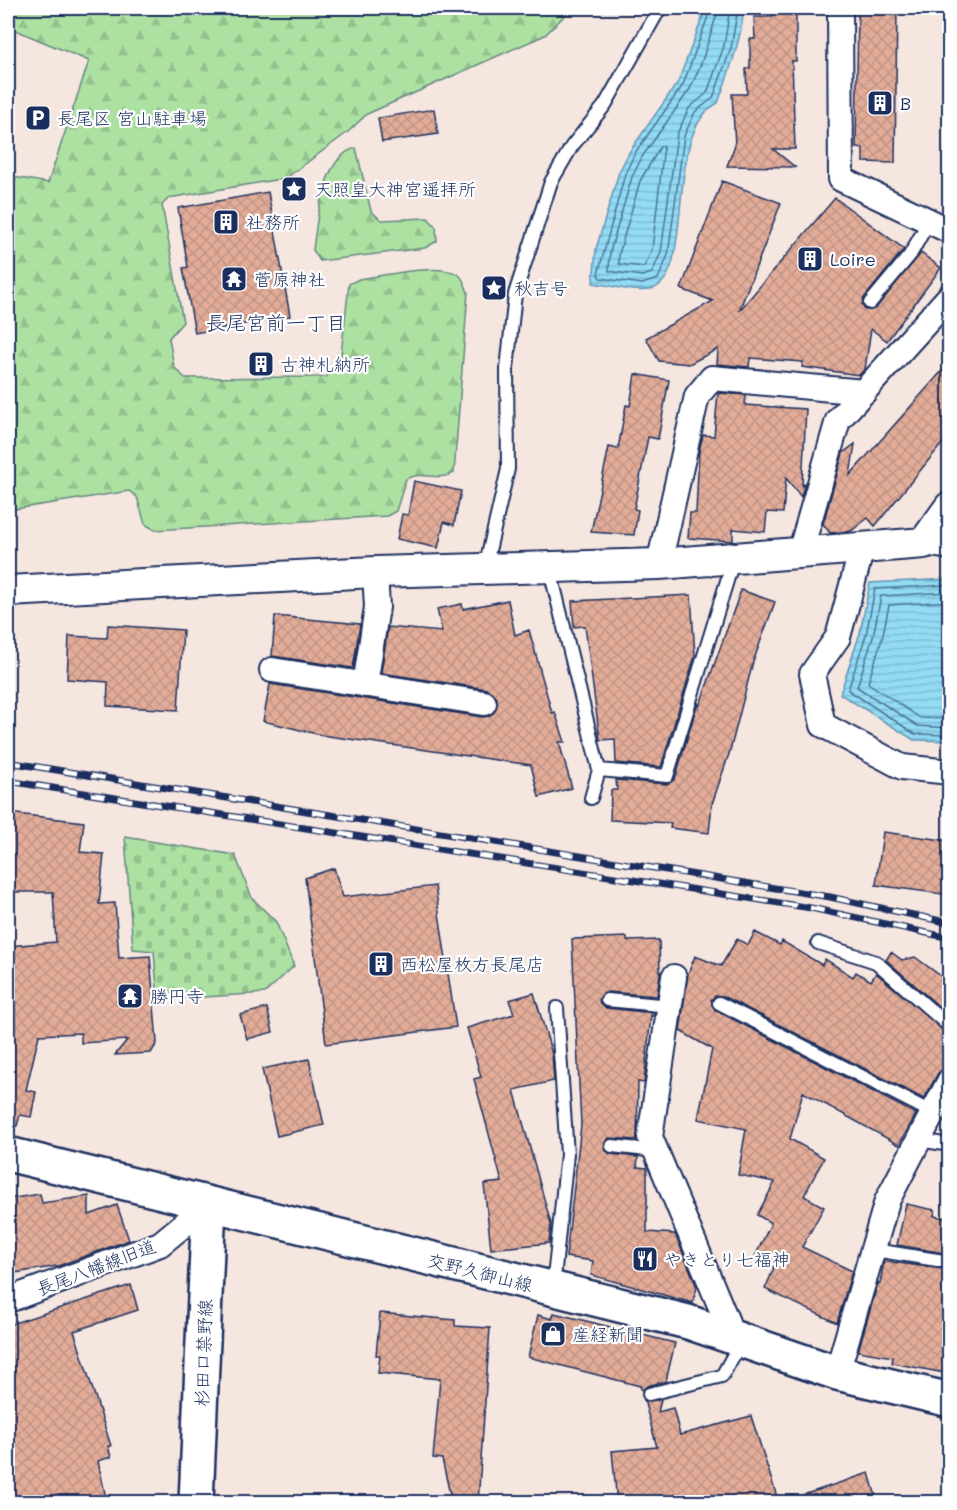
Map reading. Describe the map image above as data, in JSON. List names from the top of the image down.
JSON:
{
  "streets": {
    "main road": ["交野久御山線", "杉田口禁野線"],
    "street": ["長尾八幡線旧道"]
  },
  "crossings": [
    ["長尾八幡線旧道", "交野久御山線"],
    ["長尾八幡線旧道", "杉田口禁野線"],
    ["交野久御山線", "杉田口禁野線"]
  ],
  "districts": ["長尾宮前一丁目"],
  "places": {
    "building": [
      "B",
      "社務所",
      "Loire",
      "古神札納所",
      "西松屋枚方長尾店"
    ],
    "parking": ["長尾区 宮山駐車場"],
    "place": ["天照皇大神宮遥拝所", "秋吉号"],
    "temple": ["菅原神社", "勝円寺"],
    "restaurant": ["やきとり七福神"],
    "shop": ["産経新聞"]
  }
}
